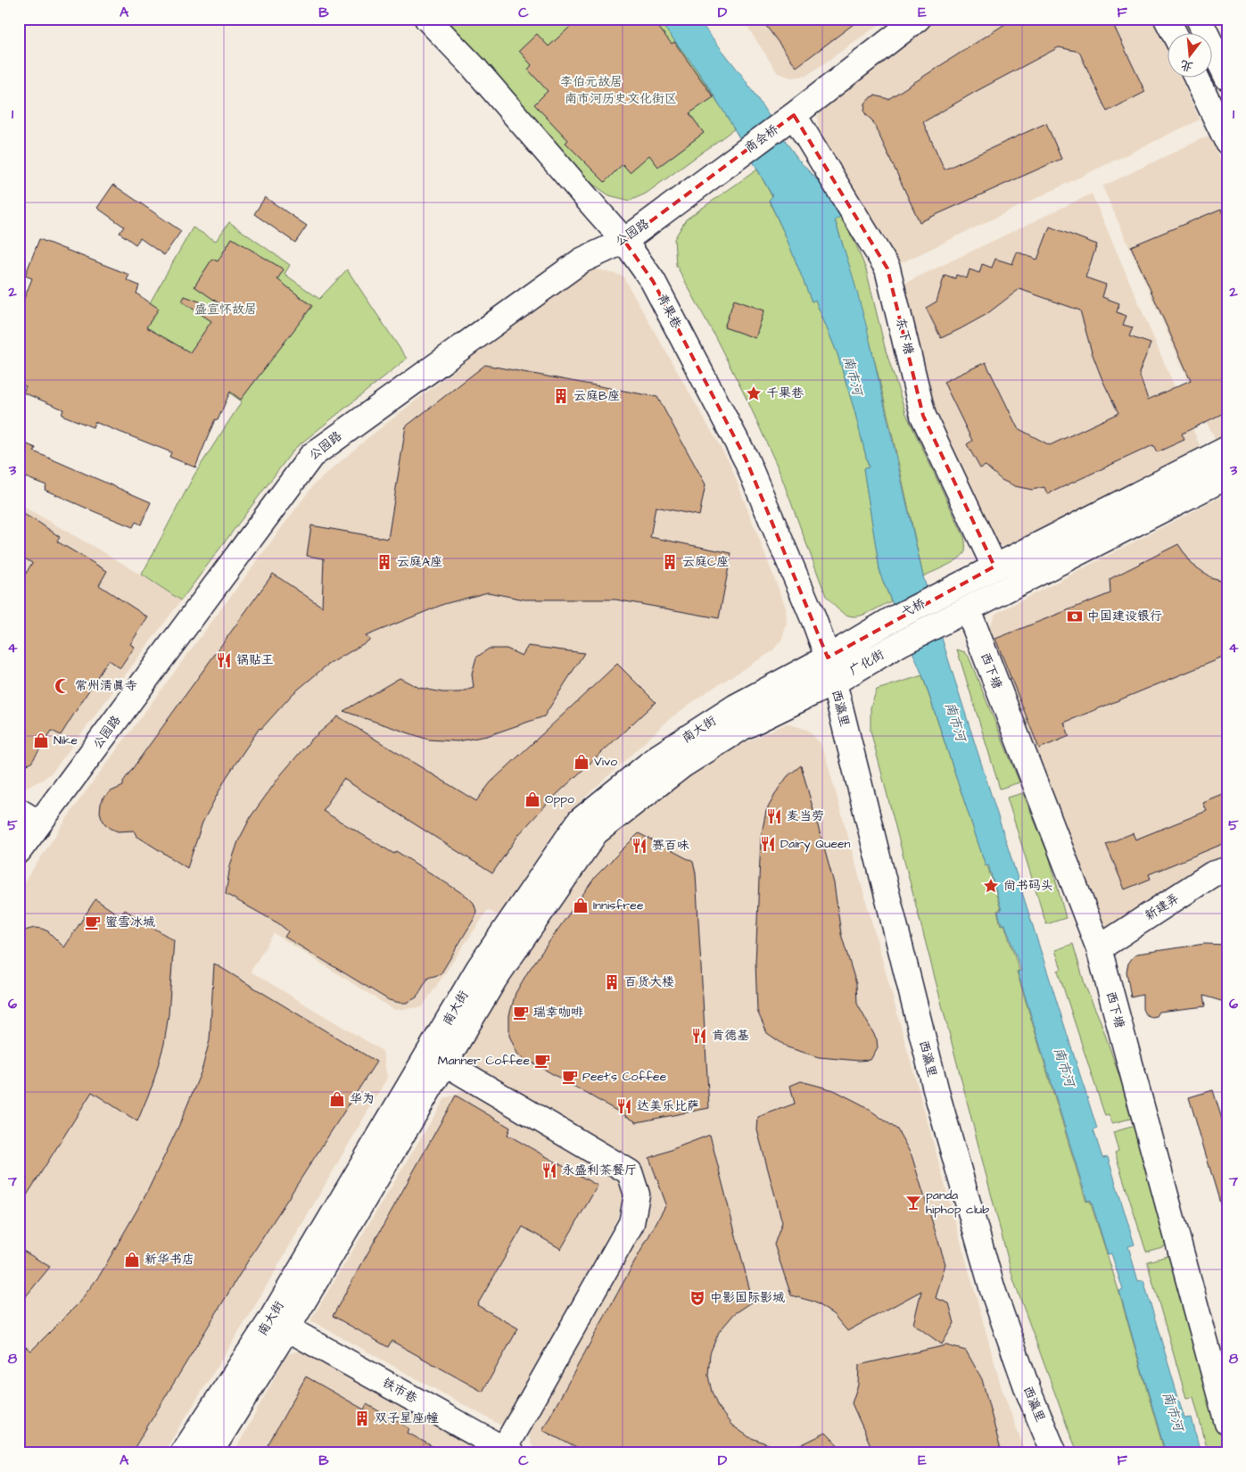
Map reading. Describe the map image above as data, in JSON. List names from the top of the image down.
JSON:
{
  "streets": {
    "street": [
      "商会桥",
      "公园路",
      "青果巷",
      "东下塘",
      "弋桥",
      "广化街",
      "西下塘",
      "西瀛里",
      "南大街",
      "新建弄",
      "铁市巷"
    ]
  },
  "crossings": [
    ["商会桥", "公园路"],
    ["商会桥", "东下塘"],
    ["公园路", "青果巷"],
    ["青果巷", "广化街"],
    ["青果巷", "西瀛里"],
    ["青果巷", "南大街"],
    ["东下塘", "弋桥"],
    ["弋桥", "广化街"],
    ["弋桥", "西下塘"],
    ["广化街", "西瀛里"],
    ["广化街", "南大街"],
    ["西下塘", "新建弄"],
    ["西瀛里", "南大街"],
    ["南大街", "铁市巷"]
  ],
  "water": ["南市河"],
  "parks": ["李伯元故居", "南市河历史文化街区", "盛宣怀故居"],
  "places": {
    "place": ["千果巷", "尚书码头"],
    "building": [
      "云庭B座",
      "云庭A座",
      "云庭C座",
      "百货大楼",
      "双子星座1幢"
    ],
    "bank": ["中国建设银行"],
    "restaurant": [
      "锅贴王",
      "麦当劳",
      "Dairy Queen",
      "赛百味",
      "肯德基",
      "达美乐比萨",
      "永盛利茶餐厅"
    ],
    "mosque": ["常州清真寺"],
    "shop": [
      "Nike",
      "Vivo",
      "Oppo",
      "Innisfree",
      "华为",
      "新华书店"
    ],
    "cafe": [
      "蜜雪冰城",
      "瑞幸咖啡",
      "Manner Coffee",
      "Peet's Coffee"
    ],
    "bar": ["panda hiphop club"],
    "theatre": ["中影国际影城"]
  },
  "north": "bottom",
  "grid": {
    "columns": [
      "A",
      "B",
      "C",
      "D",
      "E",
      "F"
    ],
    "rows": [
      "1",
      "2",
      "3",
      "4",
      "5",
      "6",
      "7",
      "8"
    ]
  }
}
